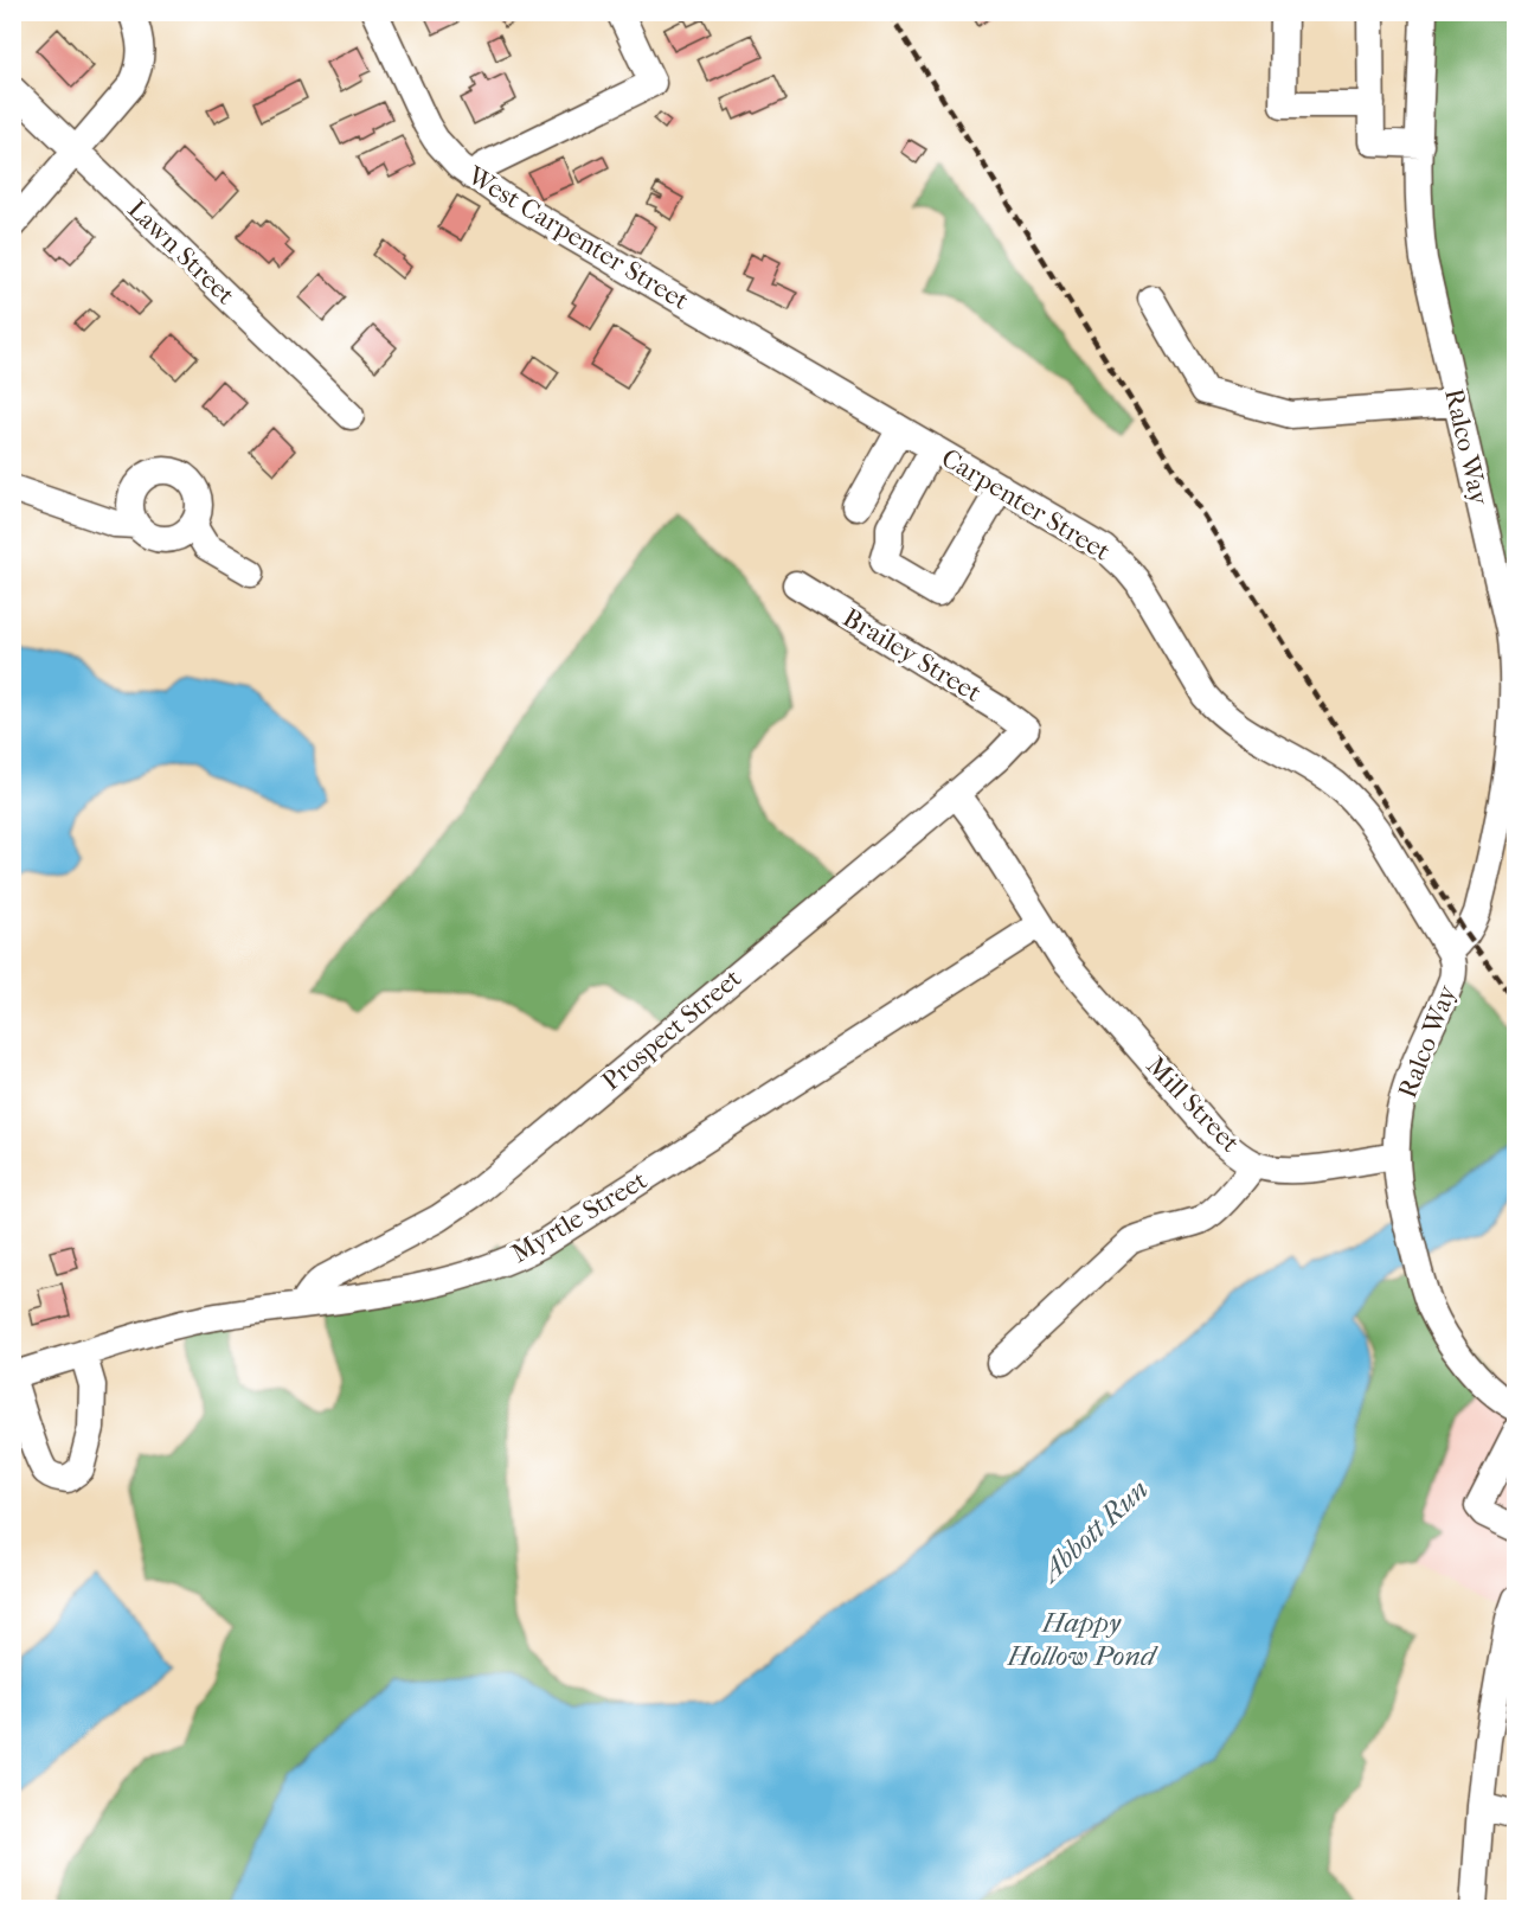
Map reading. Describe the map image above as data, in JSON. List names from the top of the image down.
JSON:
{
  "streets": {
    "street": [
      "West Carpenter Street",
      "Lawn Street",
      "Ralco Way",
      "Carpenter Street",
      "Brailey Street",
      "Prospect Street",
      "Mill Street",
      "Myrtle Street"
    ]
  },
  "crossings": [
    ["West Carpenter Street", "Carpenter Street"],
    ["Ralco Way", "Carpenter Street"],
    ["Ralco Way", "Mill Street"],
    ["Brailey Street", "Prospect Street"],
    ["Prospect Street", "Mill Street"],
    ["Prospect Street", "Myrtle Street"],
    ["Mill Street", "Myrtle Street"]
  ],
  "water": ["Abbott Run", "Happy Hollow Pond"]
}
